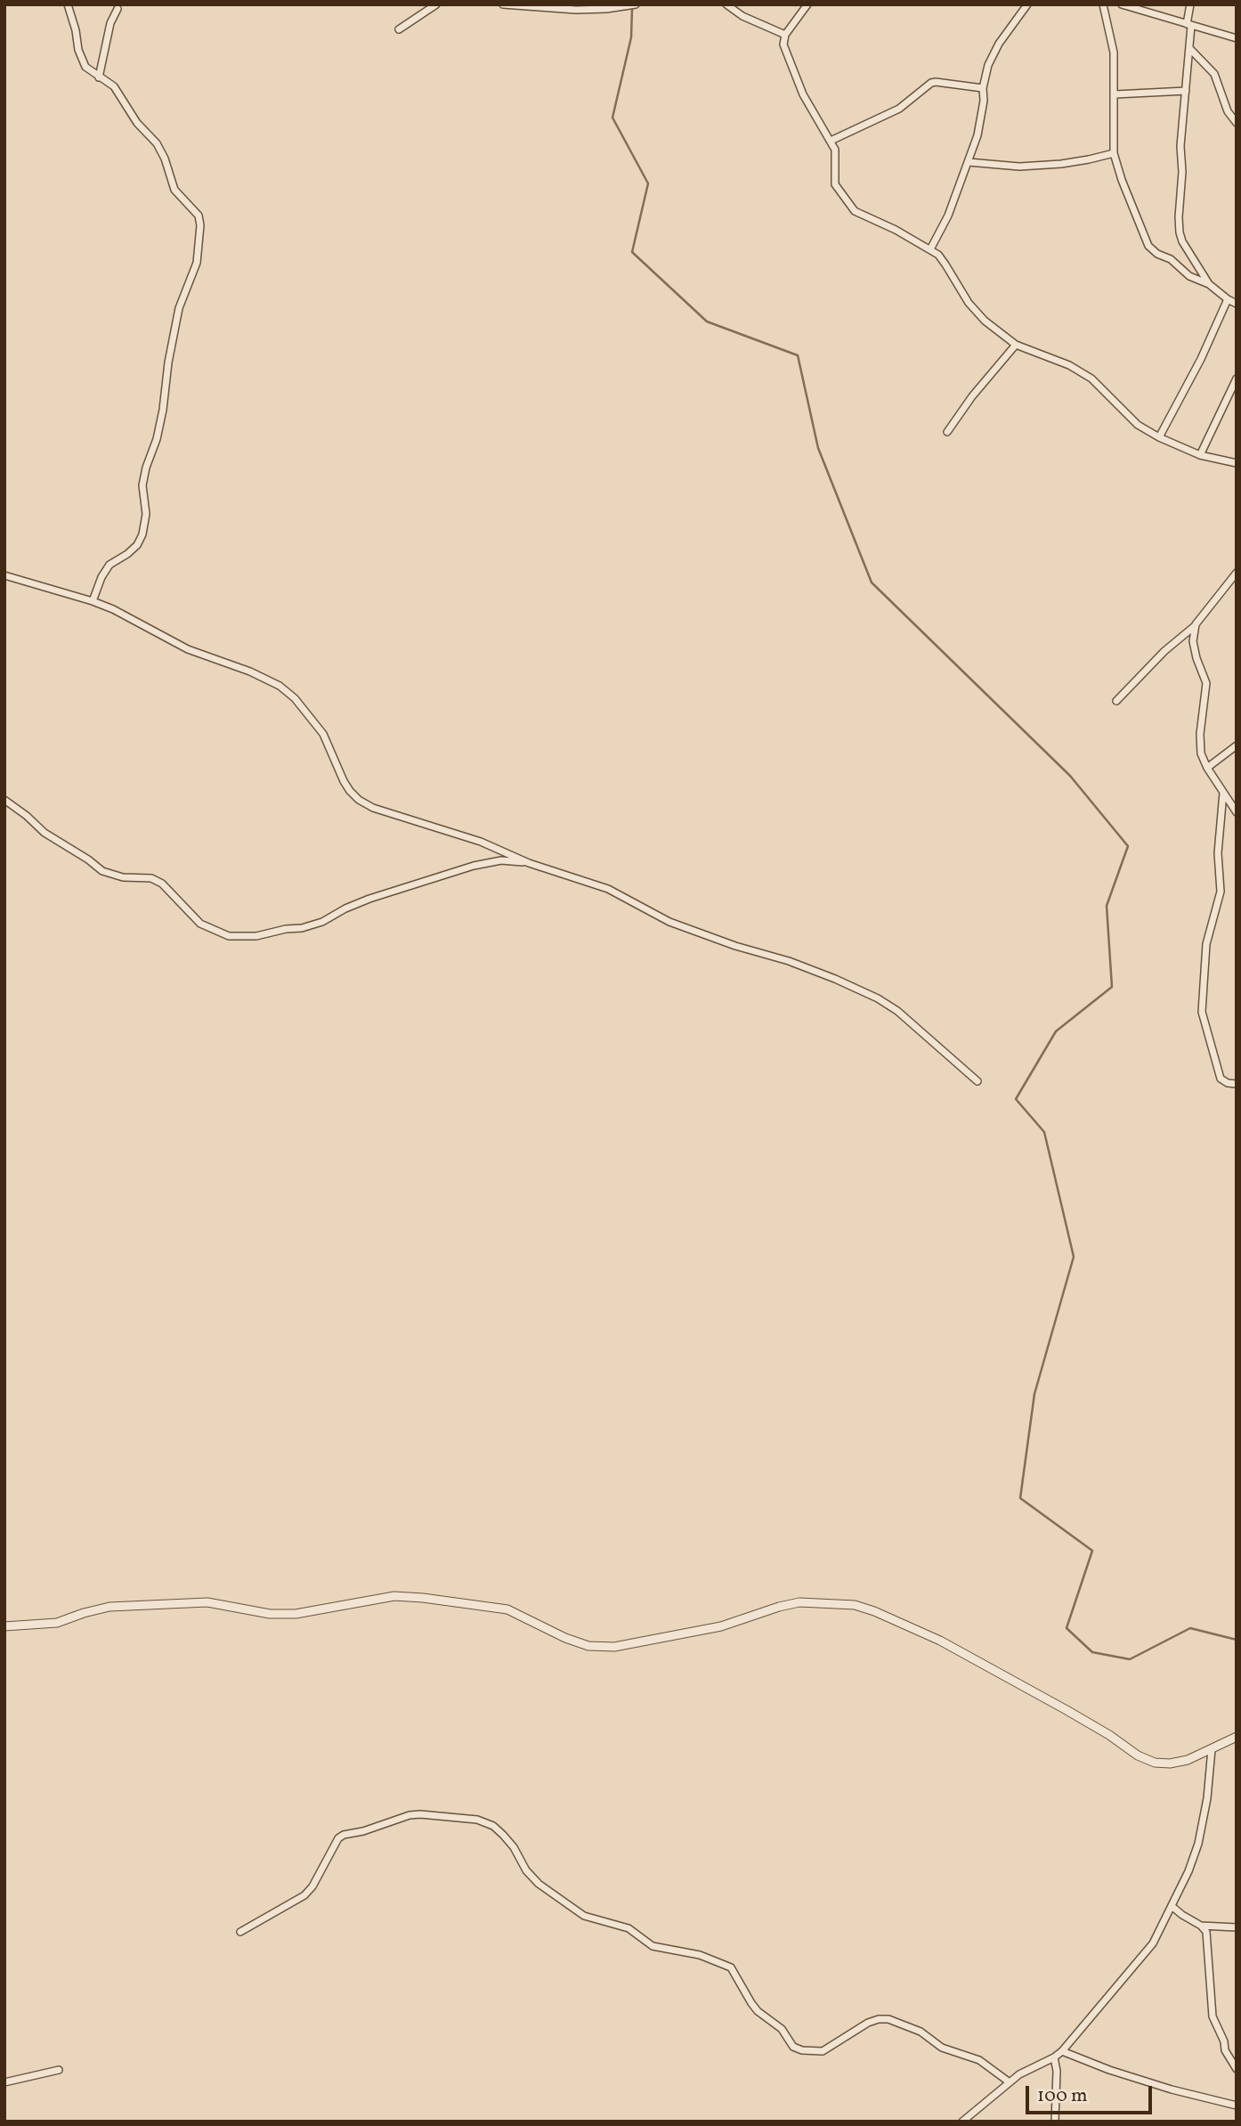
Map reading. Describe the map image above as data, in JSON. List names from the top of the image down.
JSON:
{
  "scale_bar": "100 m"
}
